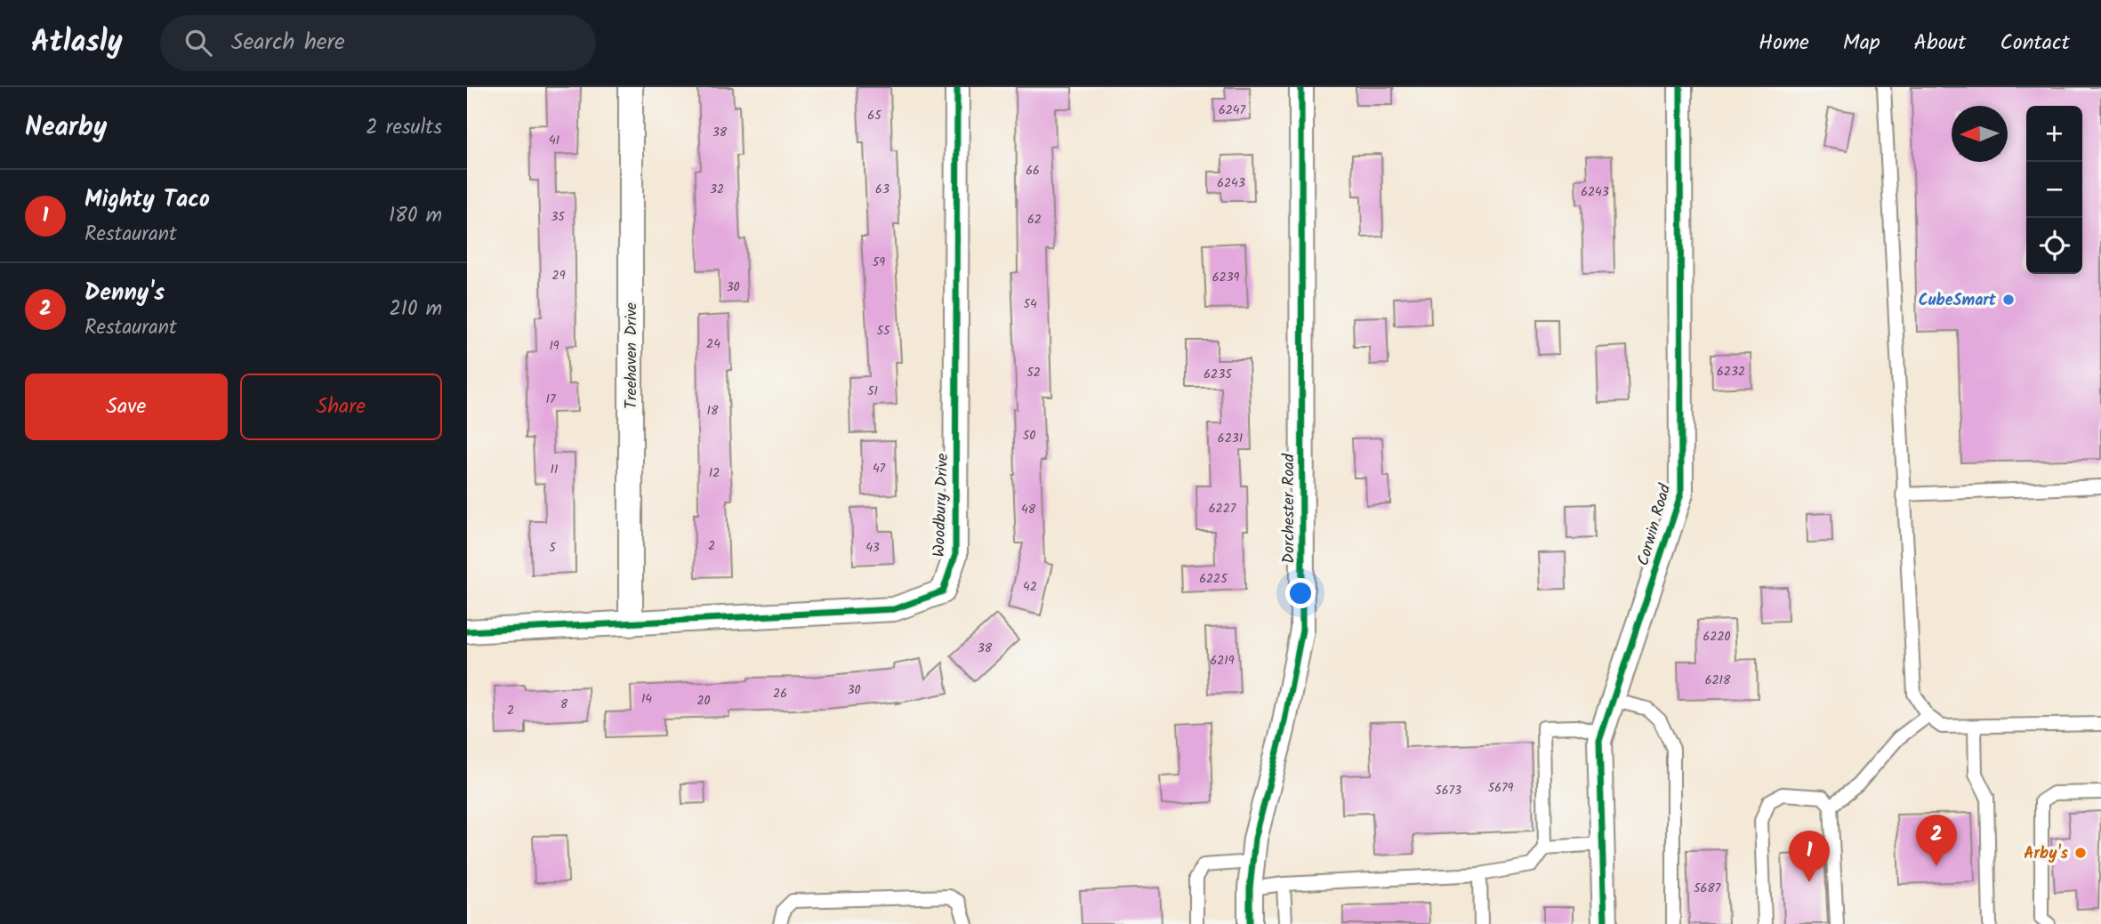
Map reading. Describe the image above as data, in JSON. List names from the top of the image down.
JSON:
{
  "streets": {
    "street": [
      "Treehaven Drive",
      "Woodbury Drive",
      "Dorchester Road",
      "Corwin Road"
    ]
  },
  "crossings": [
    ["Treehaven Drive", "Woodbury Drive"]
  ],
  "places": ["CubeSmart", "Arby's"],
  "house_numbers": [
    "6247",
    "65",
    "38",
    "41",
    "66",
    "6243",
    "32",
    "63",
    "6243",
    "35",
    "62",
    "59",
    "29",
    "6239",
    "30",
    "54",
    "55",
    "24",
    "19",
    "6232",
    "52",
    "6235",
    "51",
    "17",
    "18",
    "50",
    "6231",
    "47",
    "11",
    "12",
    "6227",
    "48",
    "2",
    "5",
    "43",
    "6225",
    "42",
    "6220",
    "38",
    "6219",
    "6218",
    "30",
    "26",
    "14",
    "20",
    "8",
    "2",
    "5679",
    "5673",
    "5687"
  ],
  "north": "left",
  "page": {
    "header": "Atlasly",
    "search": "Search here",
    "nav": [
      "Home",
      "Map",
      "About",
      "Contact"
    ],
    "heading": ["Nearby", "2 results"],
    "map_buttons": ["+", "−"],
    "list": [
      {
        "mark": "1",
        "name": "Mighty Taco",
        "note": "Restaurant",
        "value": "180 m"
      },
      {
        "mark": "2",
        "name": "Denny's",
        "note": "Restaurant",
        "value": "210 m"
      }
    ],
    "buttons": ["Save", "Share"],
    "pins": ["2", "1"]
  }
}
